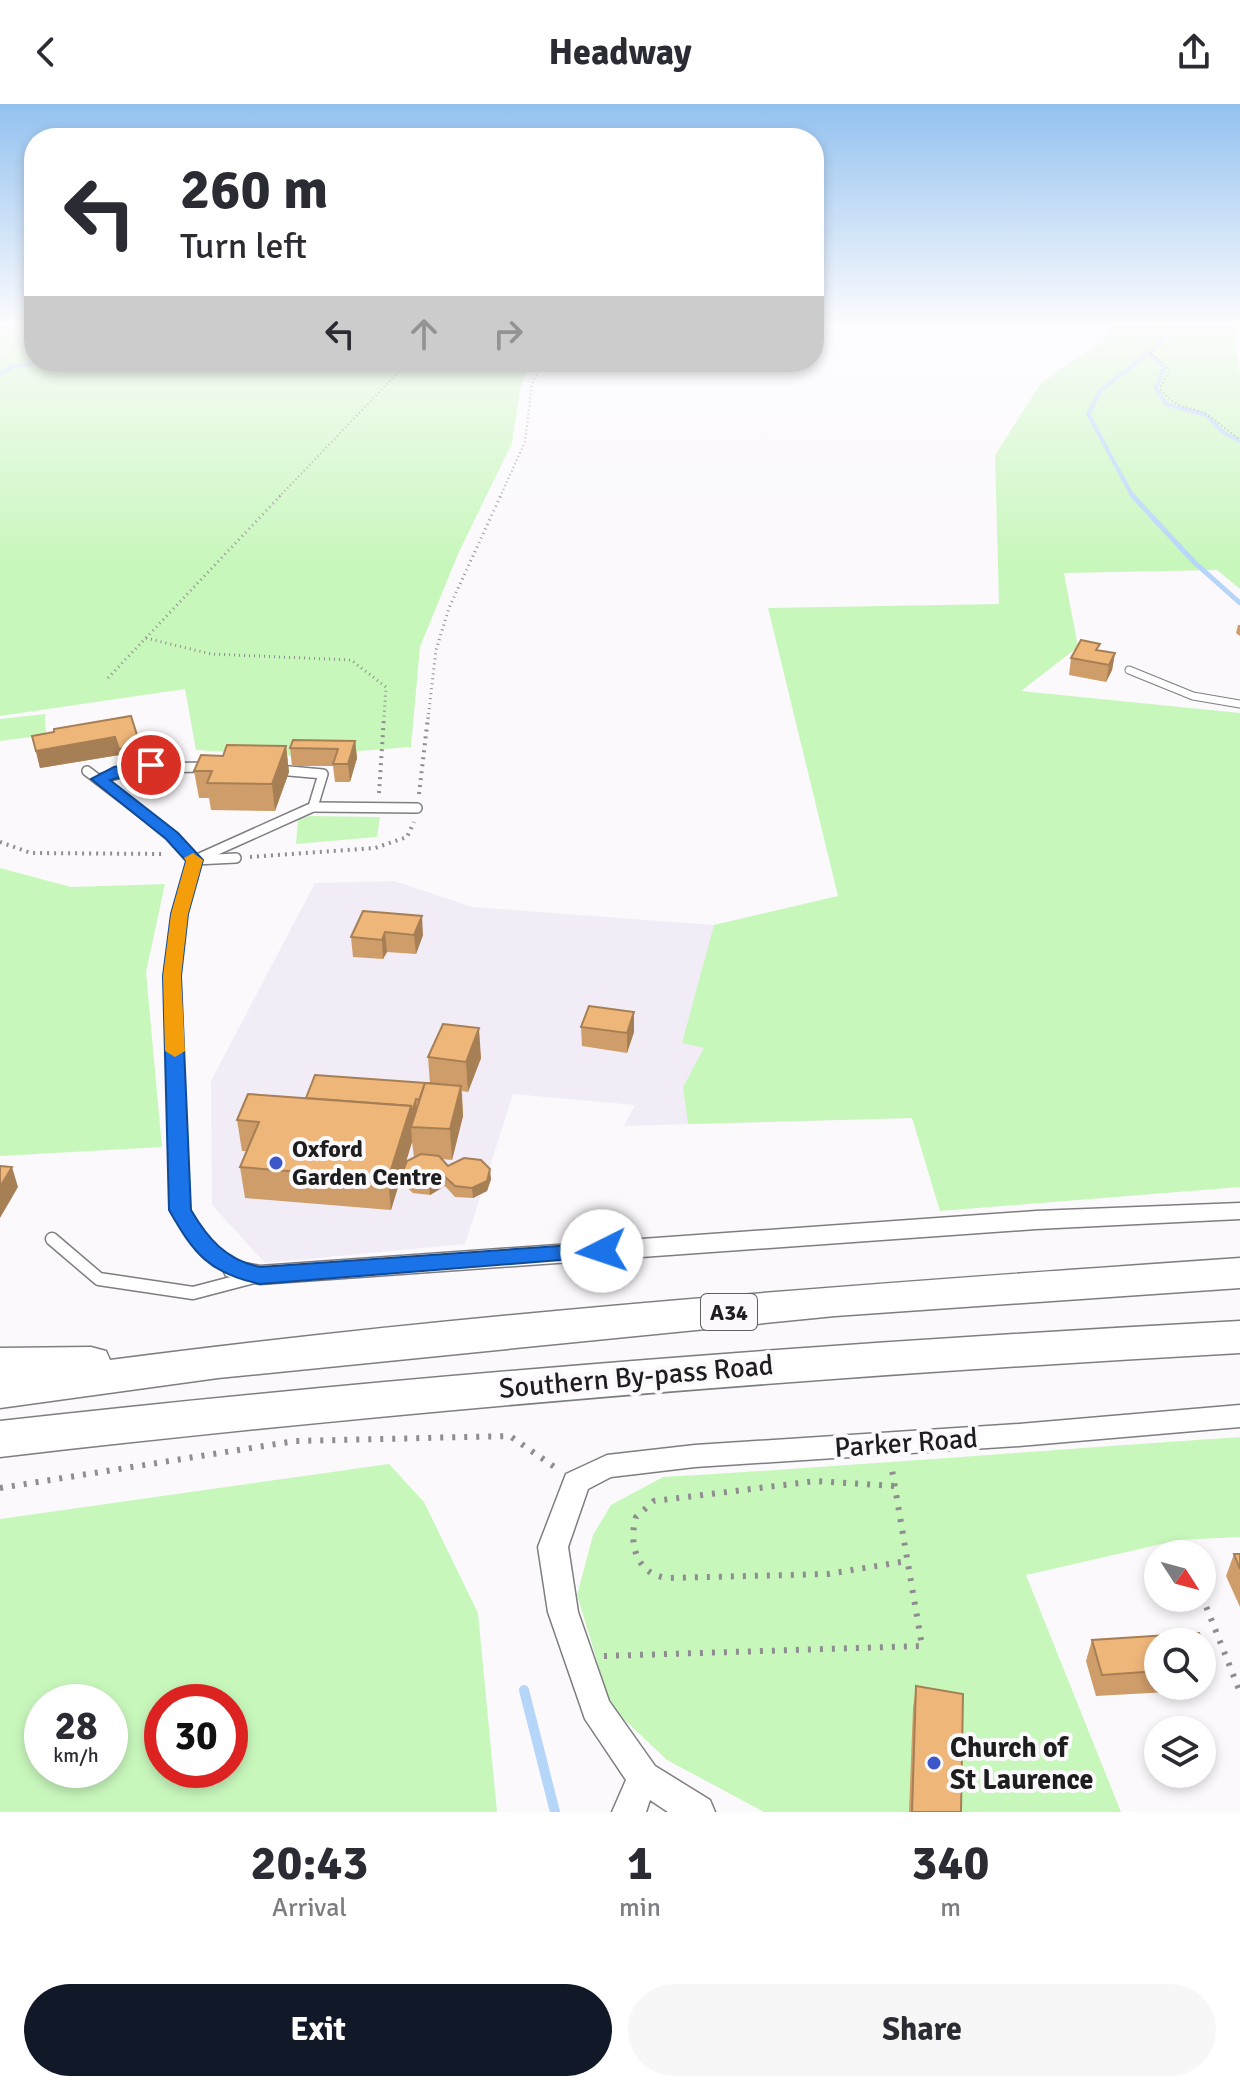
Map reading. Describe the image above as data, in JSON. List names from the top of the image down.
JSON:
{
  "streets": {
    "highway": ["A34", "Southern By-pass Road"],
    "street": ["Parker Road"]
  },
  "crossings": [
    ["A34", "Southern By-pass Road"]
  ],
  "places": ["Oxford Garden Centre", "Church of St Laurence"],
  "north": "bottom right",
  "page": {
    "header": "Headway",
    "turn": ["260 m", "Turn left"],
    "speed": "28 km/h",
    "limit": "30",
    "eta": [
      "20:43",
      "Arrival",
      "1",
      "min",
      "340",
      "m"
    ],
    "buttons": ["Exit", "Share"]
  }
}
